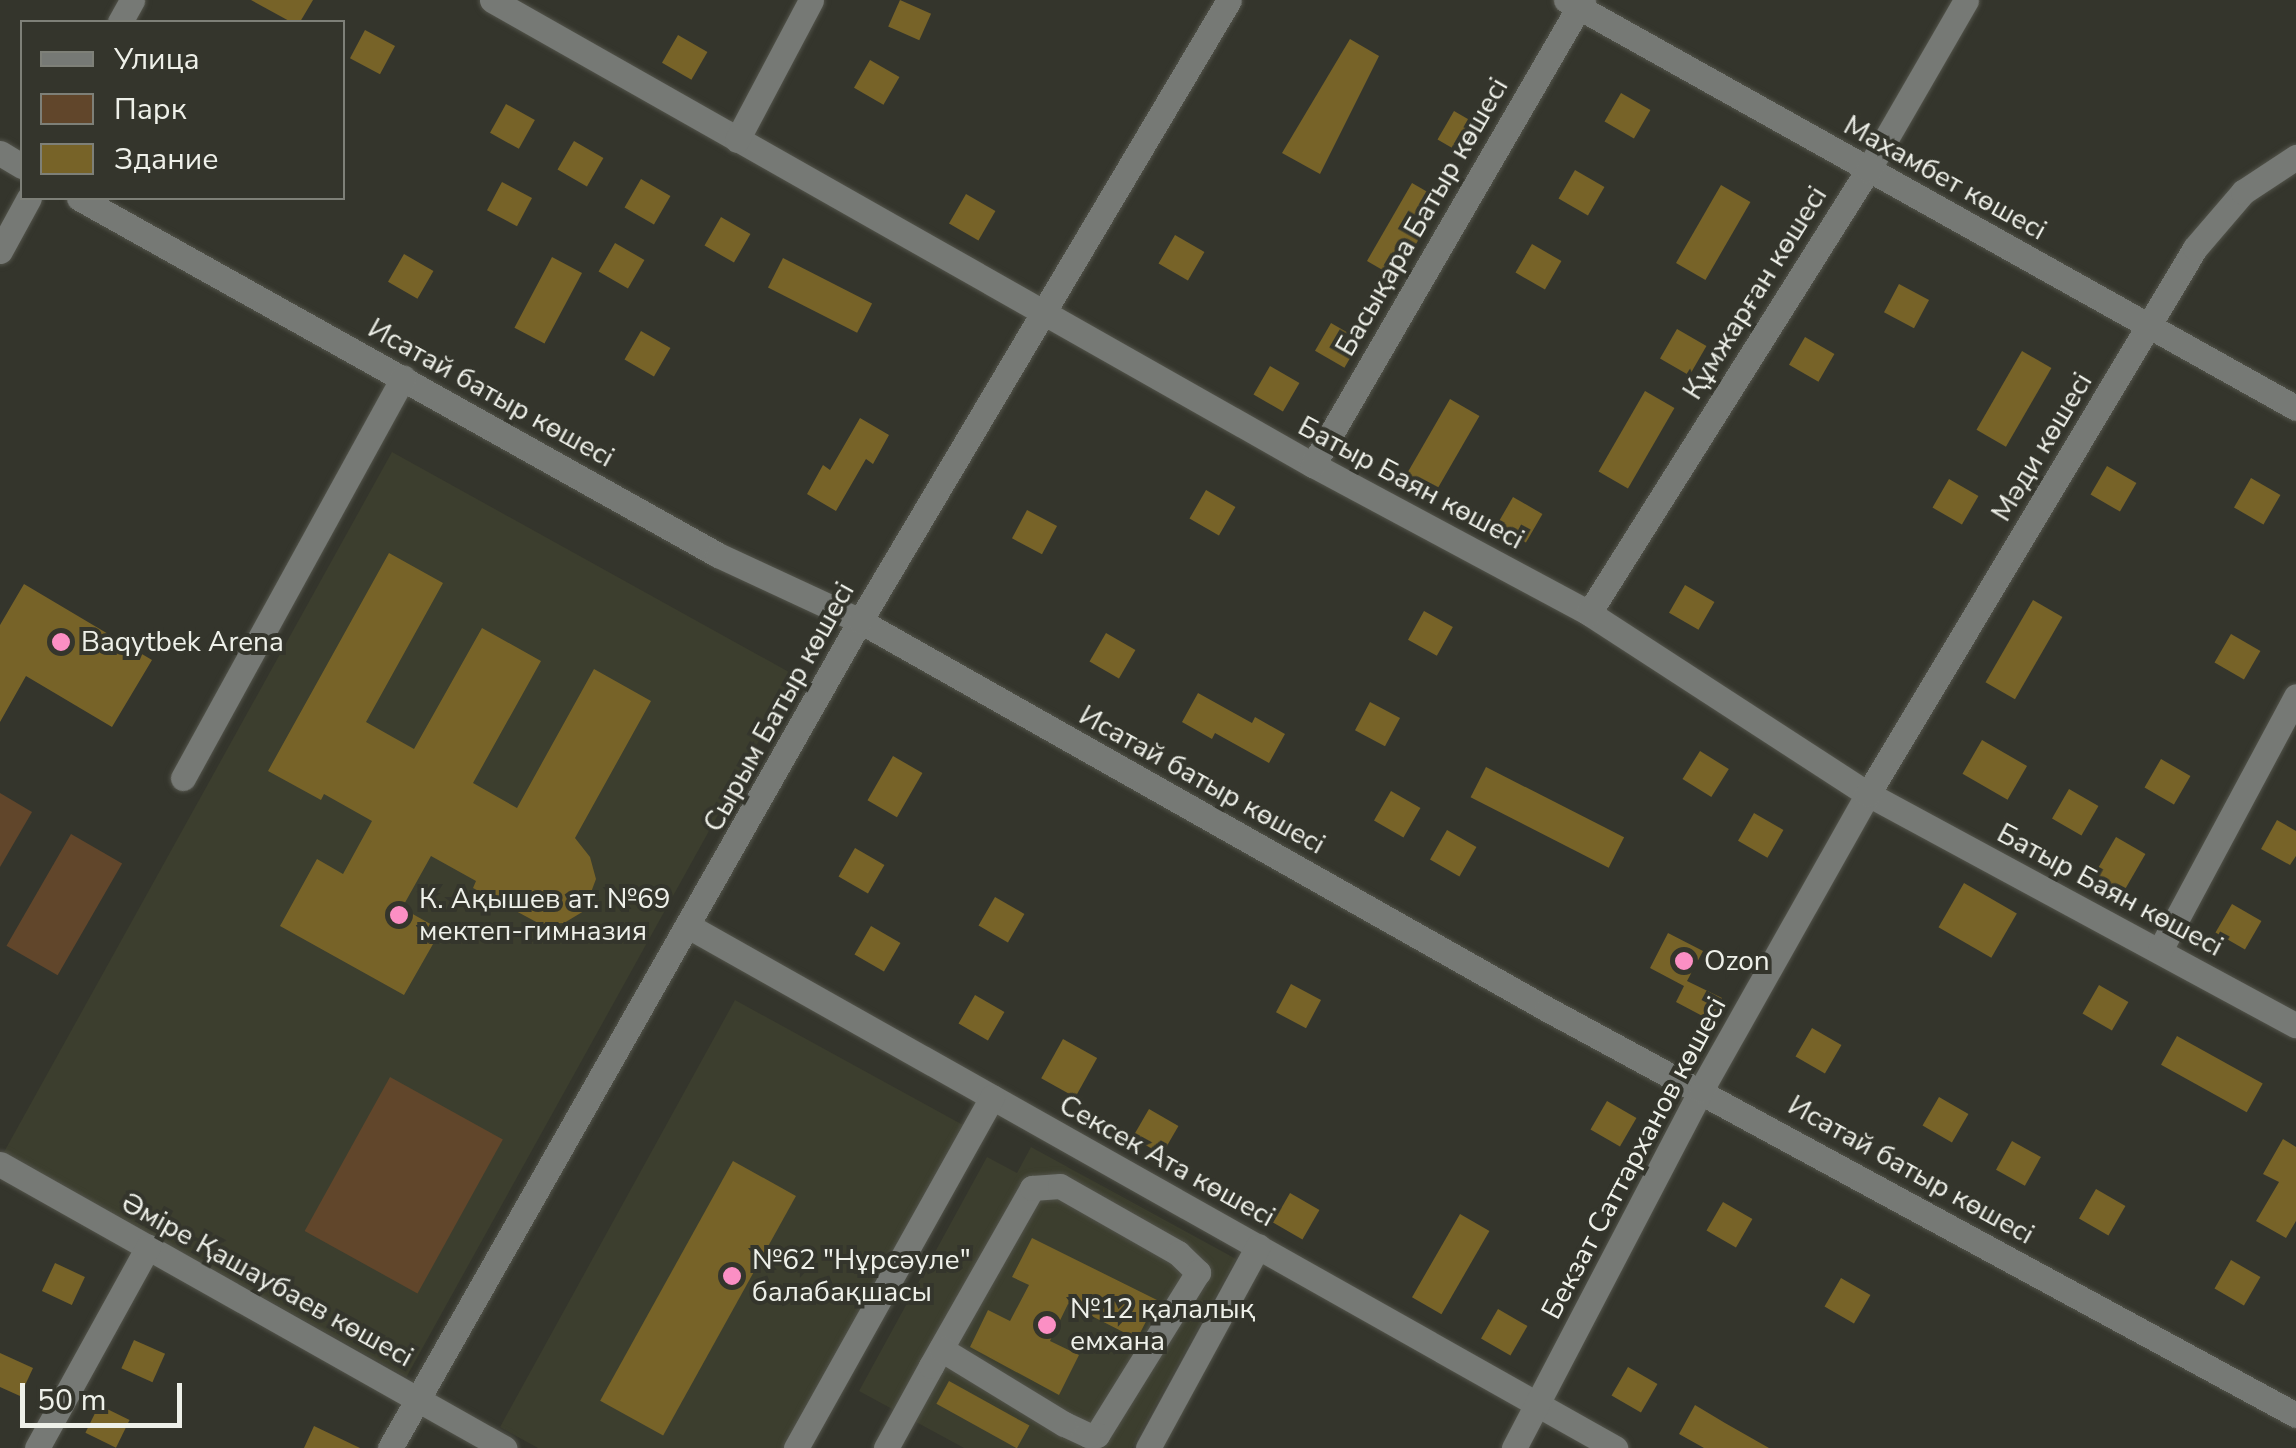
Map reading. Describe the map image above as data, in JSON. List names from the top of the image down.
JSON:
{
  "streets": {
    "street": [
      "Махамбет көшесі",
      "Басықара Батыр көшесі",
      "Құмжарған көшесі",
      "Исатай батыр көшесі",
      "Мәди көшесі",
      "Батыр Баян көшесі",
      "Сырым Батыр көшесі",
      "Бекзат Саттарханов көшесі",
      "Сексек Ата көшесі",
      "Әміре Қашаубаев көшесі"
    ]
  },
  "crossings": [
    ["Махамбет көшесі", "Басықара Батыр көшесі"],
    ["Махамбет көшесі", "Құмжарған көшесі"],
    ["Махамбет көшесі", "Мәди көшесі"],
    ["Басықара Батыр көшесі", "Батыр Баян көшесі"],
    ["Құмжарған көшесі", "Батыр Баян көшесі"],
    ["Исатай батыр көшесі", "Сырым Батыр көшесі"],
    ["Исатай батыр көшесі", "Бекзат Саттарханов көшесі"],
    ["Мәди көшесі", "Батыр Баян көшесі"],
    ["Мәди көшесі", "Бекзат Саттарханов көшесі"],
    ["Батыр Баян көшесі", "Сырым Батыр көшесі"],
    ["Батыр Баян көшесі", "Бекзат Саттарханов көшесі"],
    ["Сырым Батыр көшесі", "Сексек Ата көшесі"],
    ["Сырым Батыр көшесі", "Әміре Қашаубаев көшесі"],
    ["Бекзат Саттарханов көшесі", "Сексек Ата көшесі"]
  ],
  "places": [
    "Baqytbek Arena",
    "К. Ақышев ат. №69 мектеп-гимназия",
    "Ozon",
    "№62 \"Нұрсәуле\" балабақшасы",
    "№12 қалалық емхана"
  ],
  "legend": ["Улица", "Парк", "Здание"],
  "scale_bar": "50 m"
}
